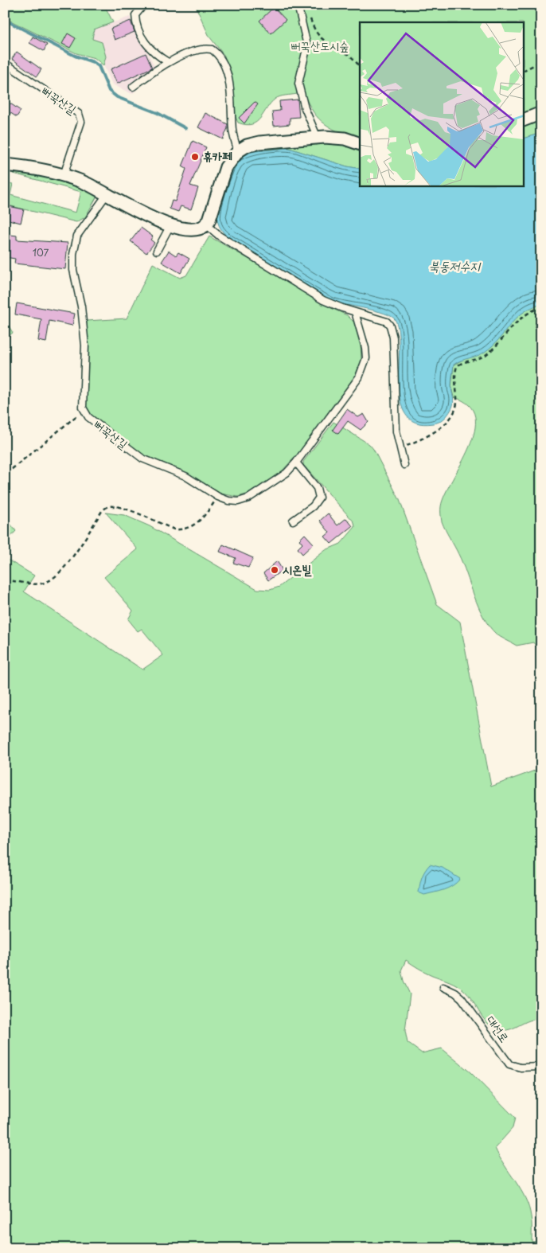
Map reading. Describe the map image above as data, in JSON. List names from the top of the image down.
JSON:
{
  "streets": {
    "lane": ["뻐꾹산길", "대선로"]
  },
  "water": ["북동저수지"],
  "parks": ["뻐꾹산도시숲"],
  "places": ["휴카페", "시온빌"],
  "house_numbers": ["107"]
}
